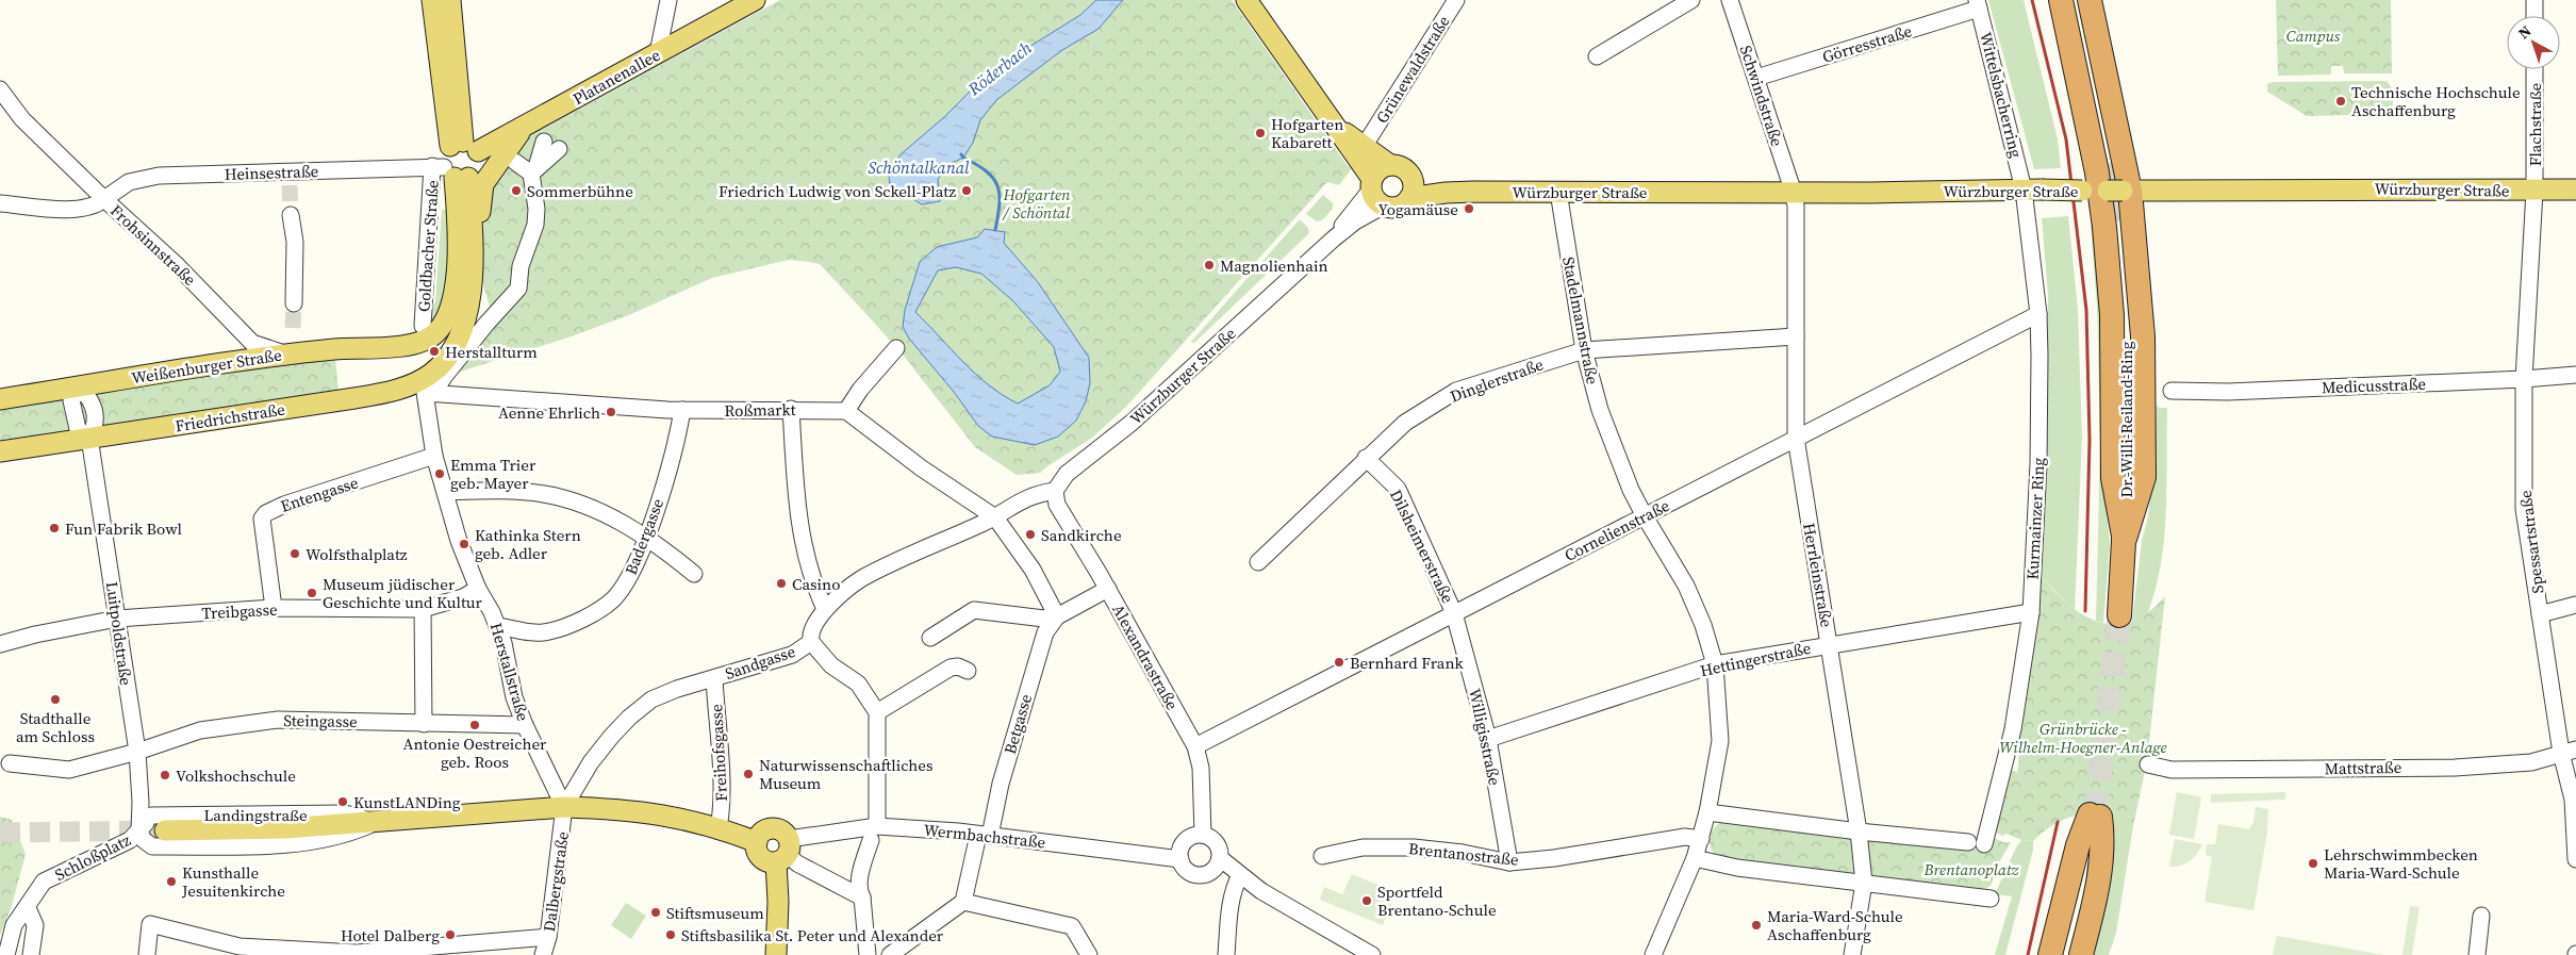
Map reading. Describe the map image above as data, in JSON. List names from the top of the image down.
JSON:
{
  "streets": {
    "highway": ["Dr.-Willi-Reiland-Ring"],
    "main road": [
      "Platanenallee",
      "Würzburger Straße",
      "Goldbacher Straße",
      "Weißenburger Straße",
      "Friedrichstraße",
      "Landingstraße"
    ],
    "street": [
      "Görresstraße",
      "Grünewaldstraße",
      "Wittelsbacherring",
      "Schwindstraße",
      "Flachstraße",
      "Heinsestraße",
      "Frohsinnstraße",
      "Stadelmannstraße",
      "Dinglerstraße",
      "Medicusstraße",
      "Roßmarkt",
      "Entengasse",
      "Kurmainzer Ring",
      "Cornelienstraße",
      "Badergasse",
      "Spessartstraße",
      "Dilsheimerstraße",
      "Herrleinstraße",
      "Treibgasse",
      "Luitpoldstraße",
      "Alexandrastraße",
      "Hettingerstraße",
      "Sandgasse",
      "Herstallstraße",
      "Steingasse",
      "Betgasse",
      "Willigisstraße",
      "Freihofsgasse",
      "Mattstraße",
      "Wermbachstraße",
      "Brentanostraße",
      "Schloßplatz",
      "Dalbergstraße"
    ]
  },
  "crossings": [
    ["Görresstraße", "Wittelsbacherring"],
    ["Görresstraße", "Schwindstraße"],
    ["Wittelsbacherring", "Würzburger Straße"],
    ["Wittelsbacherring", "Kurmainzer Ring"],
    ["Schwindstraße", "Würzburger Straße"],
    ["Schwindstraße", "Herrleinstraße"],
    ["Flachstraße", "Würzburger Straße"],
    ["Flachstraße", "Spessartstraße"],
    ["Heinsestraße", "Frohsinnstraße"],
    ["Heinsestraße", "Goldbacher Straße"],
    ["Würzburger Straße", "Stadelmannstraße"],
    ["Würzburger Straße", "Kurmainzer Ring"],
    ["Würzburger Straße", "Spessartstraße"],
    ["Würzburger Straße", "Herrleinstraße"],
    ["Würzburger Straße", "Alexandrastraße"],
    ["Frohsinnstraße", "Weißenburger Straße"],
    ["Goldbacher Straße", "Weißenburger Straße"],
    ["Stadelmannstraße", "Dinglerstraße"],
    ["Stadelmannstraße", "Cornelienstraße"],
    ["Stadelmannstraße", "Hettingerstraße"],
    ["Stadelmannstraße", "Brentanostraße"],
    ["Weißenburger Straße", "Luitpoldstraße"],
    ["Dinglerstraße", "Dilsheimerstraße"],
    ["Dinglerstraße", "Herrleinstraße"],
    ["Medicusstraße", "Spessartstraße"],
    ["Roßmarkt", "Friedrichstraße"],
    ["Roßmarkt", "Badergasse"],
    ["Roßmarkt", "Herstallstraße"],
    ["Friedrichstraße", "Luitpoldstraße"],
    ["Friedrichstraße", "Herstallstraße"],
    ["Entengasse", "Treibgasse"],
    ["Entengasse", "Herstallstraße"],
    ["Kurmainzer Ring", "Cornelienstraße"],
    ["Kurmainzer Ring", "Hettingerstraße"],
    ["Cornelienstraße", "Dilsheimerstraße"],
    ["Cornelienstraße", "Herrleinstraße"],
    ["Cornelienstraße", "Alexandrastraße"],
    ["Cornelienstraße", "Willigisstraße"],
    ["Badergasse", "Herstallstraße"],
    ["Spessartstraße", "Mattstraße"],
    ["Dilsheimerstraße", "Willigisstraße"],
    ["Herrleinstraße", "Hettingerstraße"],
    ["Treibgasse", "Luitpoldstraße"],
    ["Treibgasse", "Herstallstraße"],
    ["Luitpoldstraße", "Steingasse"],
    ["Luitpoldstraße", "Schloßplatz"],
    ["Alexandrastraße", "Wermbachstraße"],
    ["Hettingerstraße", "Willigisstraße"],
    ["Sandgasse", "Herstallstraße"],
    ["Sandgasse", "Freihofsgasse"],
    ["Sandgasse", "Landingstraße"],
    ["Sandgasse", "Dalbergstraße"],
    ["Herstallstraße", "Steingasse"],
    ["Herstallstraße", "Landingstraße"],
    ["Herstallstraße", "Dalbergstraße"],
    ["Betgasse", "Wermbachstraße"],
    ["Willigisstraße", "Brentanostraße"],
    ["Landingstraße", "Dalbergstraße"]
  ],
  "water": ["Röderbach", "Schöntalkanal"],
  "parks": [
    "Campus",
    "Hofgarten / Schöntal",
    "Grünbrücke - Wilhelm-Hoegner-Anlage",
    "Brentanoplatz"
  ],
  "places": [
    "Technische Hochschule Aschaffenburg",
    "Hofgarten Kabarett",
    "Sommerbühne",
    "Friedrich Ludwig von Sckell-Platz",
    "Yogamäuse",
    "Magnolienhain",
    "Herstallturm",
    "Aenne Ehrlich",
    "Emma Trier geb. Mayer",
    "Fun Fabrik Bowl",
    "Sandkirche",
    "Kathinka Stern geb. Adler",
    "Wolfsthalplatz",
    "Casino",
    "Museum jüdischer Geschichte und Kultur",
    "Bernhard Frank",
    "Stadthalle am Schloss",
    "Antonie Oestreicher geb. Roos",
    "Naturwissenschaftliches Museum",
    "Volkshochschule",
    "KunstLANDing",
    "Lehrschwimmbecken Maria-Ward-Schule",
    "Kunsthalle Jesuitenkirche",
    "Sportfeld Brentano-Schule",
    "Stiftsmuseum",
    "Maria-Ward-Schule Aschaffenburg",
    "Hotel Dalberg",
    "Stiftsbasilika St. Peter und Alexander"
  ],
  "north": "top left"
}
